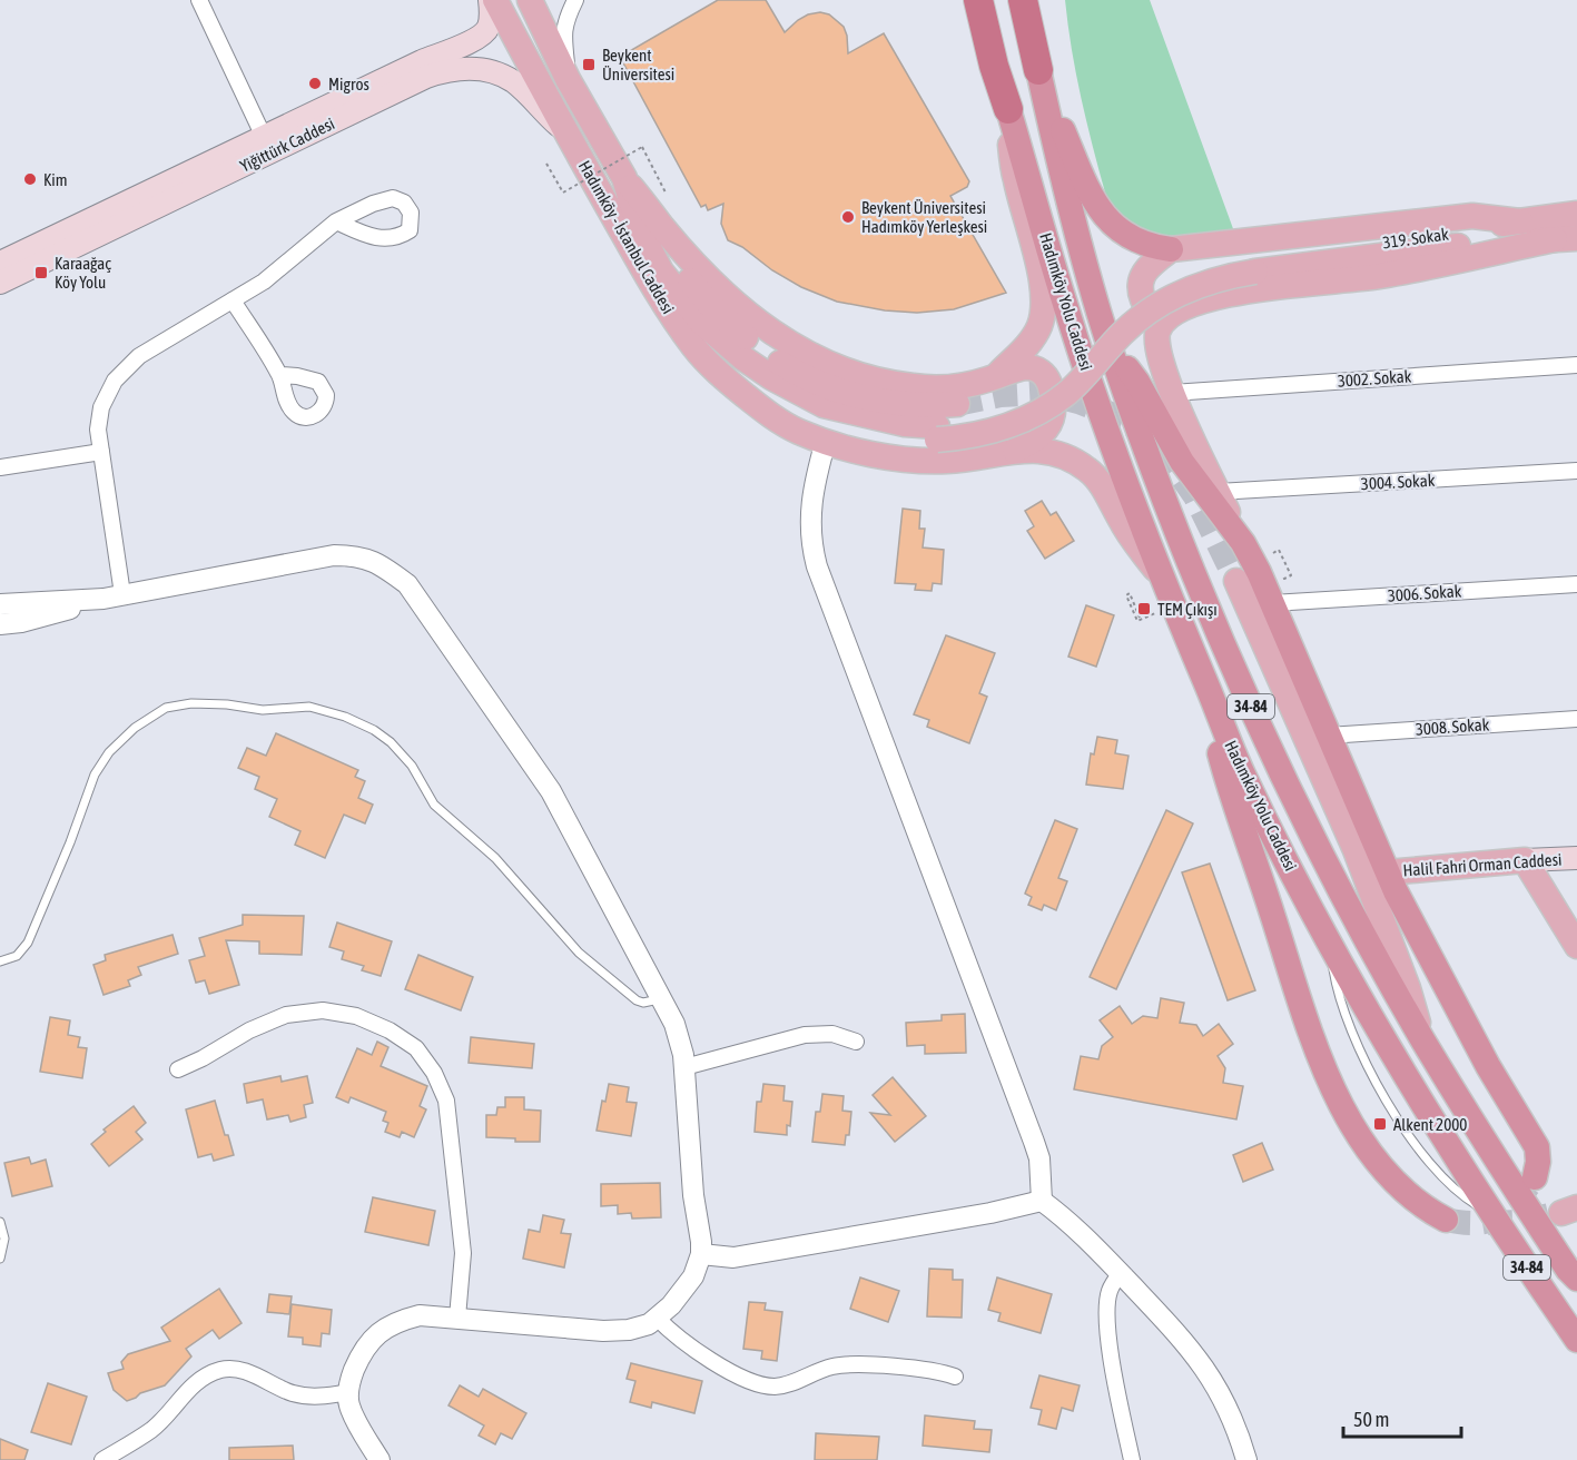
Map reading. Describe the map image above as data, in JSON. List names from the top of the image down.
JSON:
{
  "streets": {
    "highway": ["Hadımköy Yolu Caddesi", "34-84"],
    "main road": [
      "Yiğittürk Caddesi",
      "Hadımköy - İstanbul Caddesi",
      "319. Sokak",
      "Halil Fahri Orman Caddesi"
    ],
    "street": [
      "3002. Sokak",
      "3004. Sokak",
      "3006. Sokak",
      "3008. Sokak"
    ]
  },
  "crossings": [
    ["Yiğittürk Caddesi", "Hadımköy - İstanbul Caddesi"],
    ["Hadımköy Yolu Caddesi", "34-84"]
  ],
  "places": {
    "transit": [
      "Beykent Üniversitesi",
      "Karaağaç Köy Yolu",
      "TEM Çıkışı",
      "Alkent 2000"
    ],
    "other": ["Migros", "Kim", "Beykent Üniversitesi Hadımköy Yerleşkesi"]
  },
  "scale_bar": "50 m"
}
